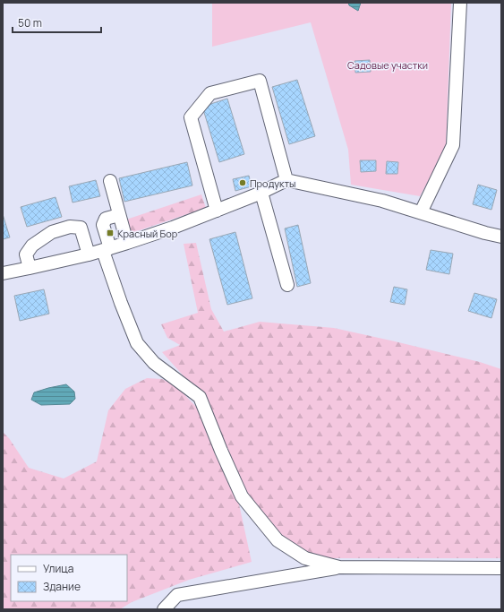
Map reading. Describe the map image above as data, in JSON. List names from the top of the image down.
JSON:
{
  "parks": ["Садовые участки"],
  "places": {
    "other": ["Продукты"],
    "transit": ["Красный Бор"]
  },
  "legend": ["Улица", "Здание"],
  "scale_bar": "50 m"
}
